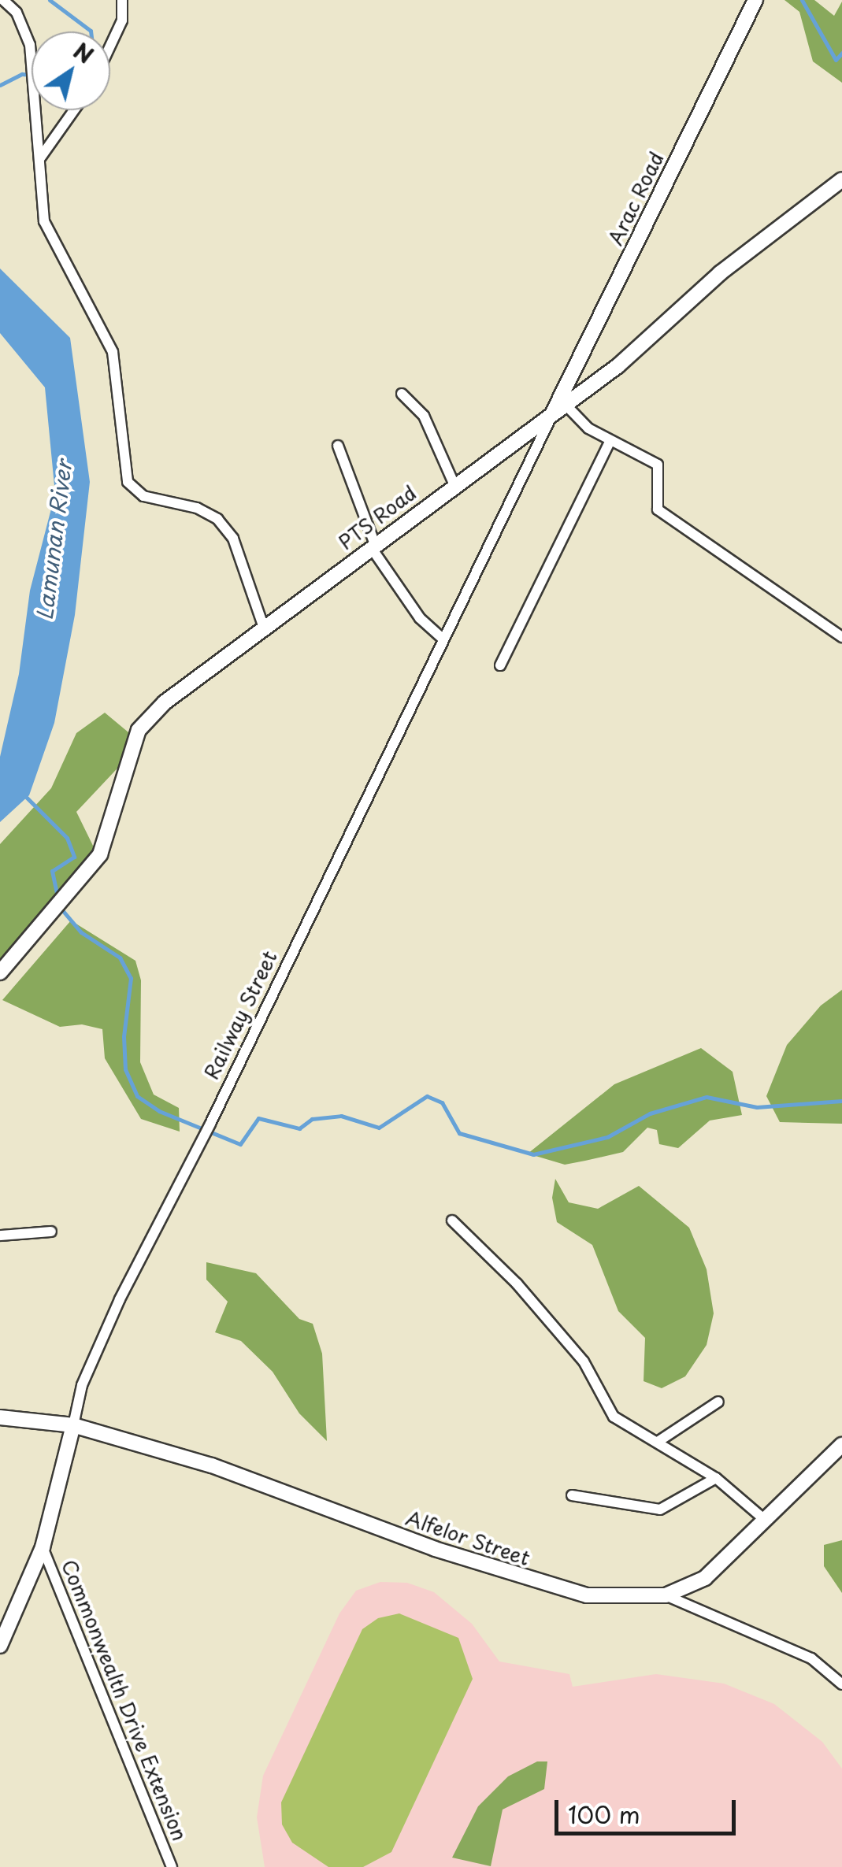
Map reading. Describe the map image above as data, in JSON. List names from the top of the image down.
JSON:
{
  "streets": {
    "street": [
      "Arac Road",
      "PTS Road",
      "Railway Street",
      "Alfelor Street",
      "Commonwealth Drive Extension"
    ]
  },
  "crossings": [
    ["Arac Road", "PTS Road"],
    ["Arac Road", "Railway Street"],
    ["PTS Road", "Railway Street"],
    ["Railway Street", "Alfelor Street"],
    ["Railway Street", "Commonwealth Drive Extension"]
  ],
  "water": ["Lamunan River"],
  "scale_bar": "100 m",
  "north": "top right"
}
